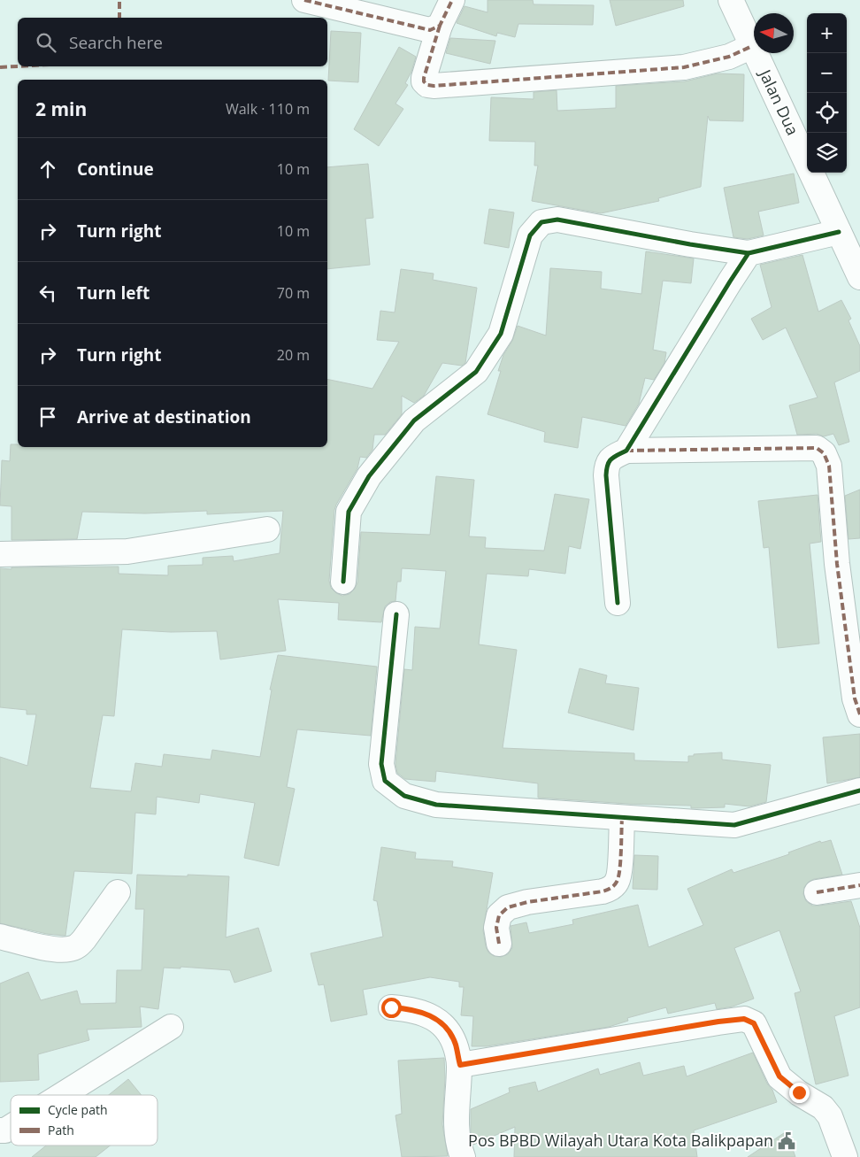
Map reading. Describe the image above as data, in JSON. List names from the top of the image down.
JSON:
{
  "streets": {
    "street": ["Jalan Dua"]
  },
  "places": {
    "public building": ["Pos BPBD Wilayah Utara Kota Balikpapan"]
  },
  "legend": ["Cycle path", "Path"],
  "north": "left",
  "page": {
    "map_buttons": ["+", "−"],
    "search": "Search here",
    "heading": ["2 min", "Walk · 110 m"],
    "list": [
      ["Continue", "10 m"],
      ["Turn right", "10 m"],
      ["Turn left", "70 m"],
      ["Turn right", "20 m"],
      "Arrive at destination"
    ]
  }
}
